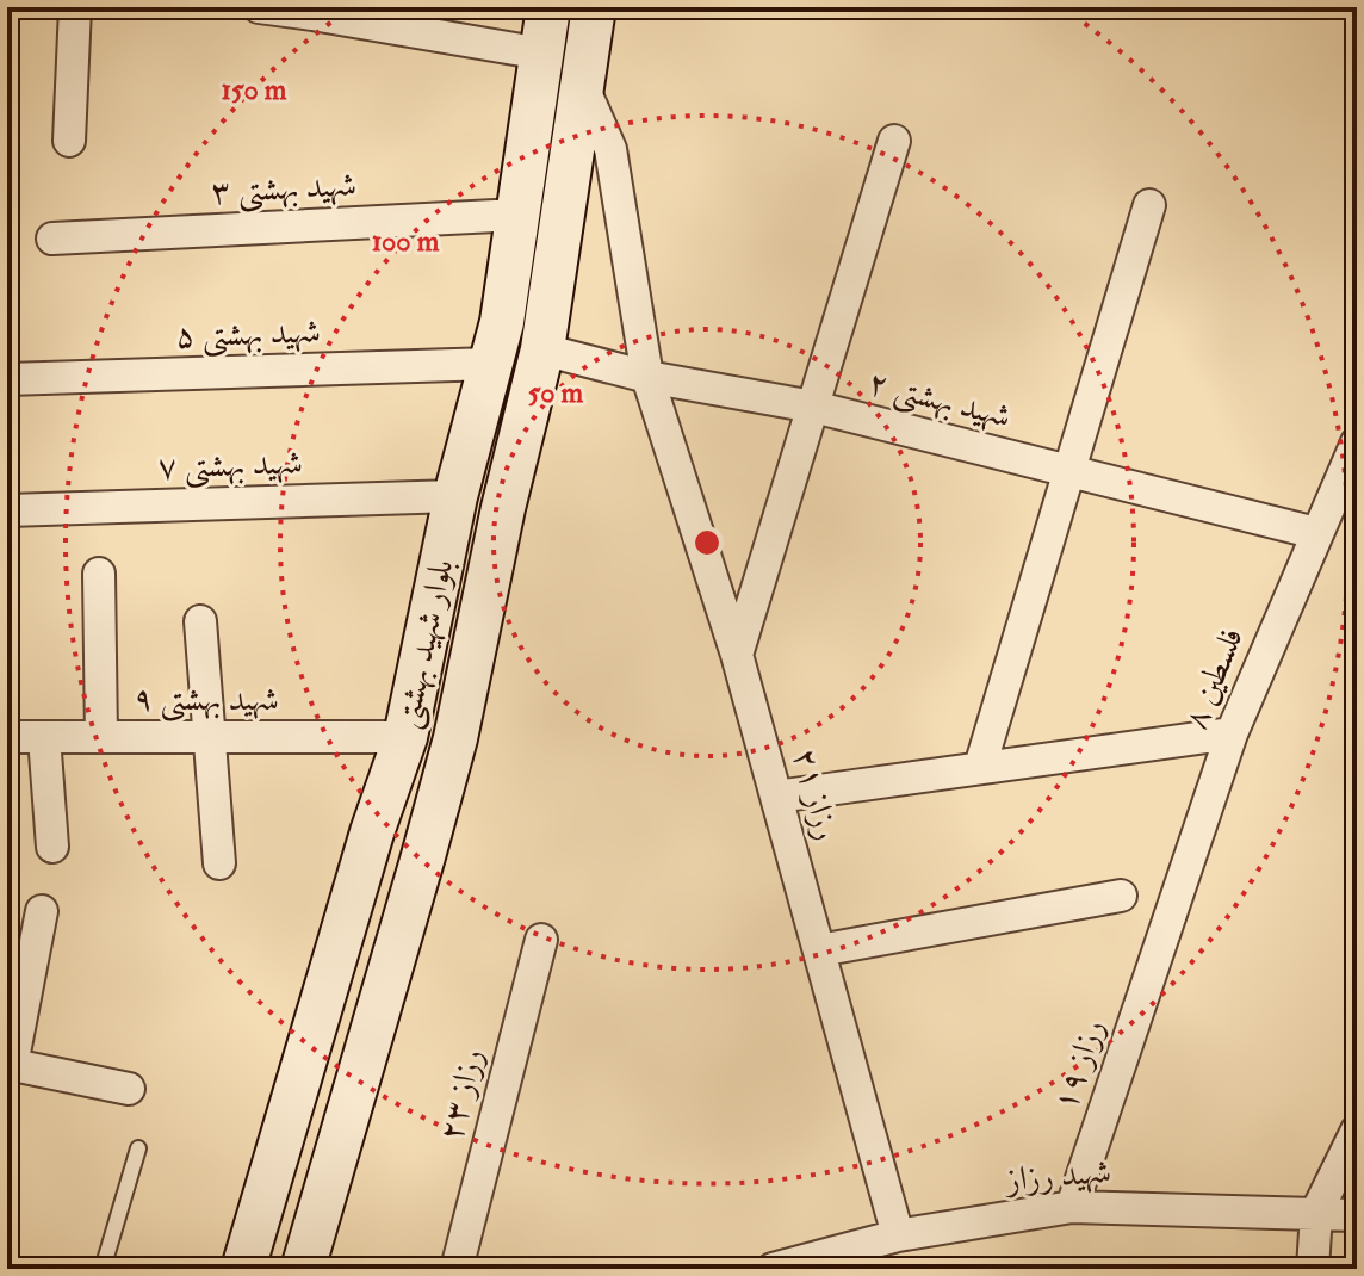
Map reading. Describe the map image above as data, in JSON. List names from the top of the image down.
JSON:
{
  "streets": {
    "main road": ["بلوار شهید بهشتی"],
    "street": [
      "شهید بهشتی ۳",
      "شهید بهشتی ۵",
      "شهید بهشتی ۲",
      "شهید بهشتی ۷",
      "فلسطین ۸",
      "شهید بهشتی ۹",
      "رزاز ۲۱",
      "رزاز ۱۹",
      "رزاز ۲۳",
      "شهید رزاز"
    ]
  },
  "crossings": [
    ["شهید بهشتی ۳", "بلوار شهید بهشتی"],
    ["شهید بهشتی ۵", "بلوار شهید بهشتی"],
    ["شهید بهشتی ۲", "بلوار شهید بهشتی"],
    ["شهید بهشتی ۲", "فلسطین ۸"],
    ["شهید بهشتی ۲", "رزاز ۲۱"],
    ["شهید بهشتی ۷", "بلوار شهید بهشتی"],
    ["بلوار شهید بهشتی", "شهید بهشتی ۹"],
    ["بلوار شهید بهشتی", "رزاز ۲۱"],
    ["فلسطین ۸", "رزاز ۱۹"],
    ["رزاز ۲۱", "شهید رزاز"],
    ["رزاز ۱۹", "شهید رزاز"]
  ],
  "rings": ["150 m", "100 m", "50 m"]
}
